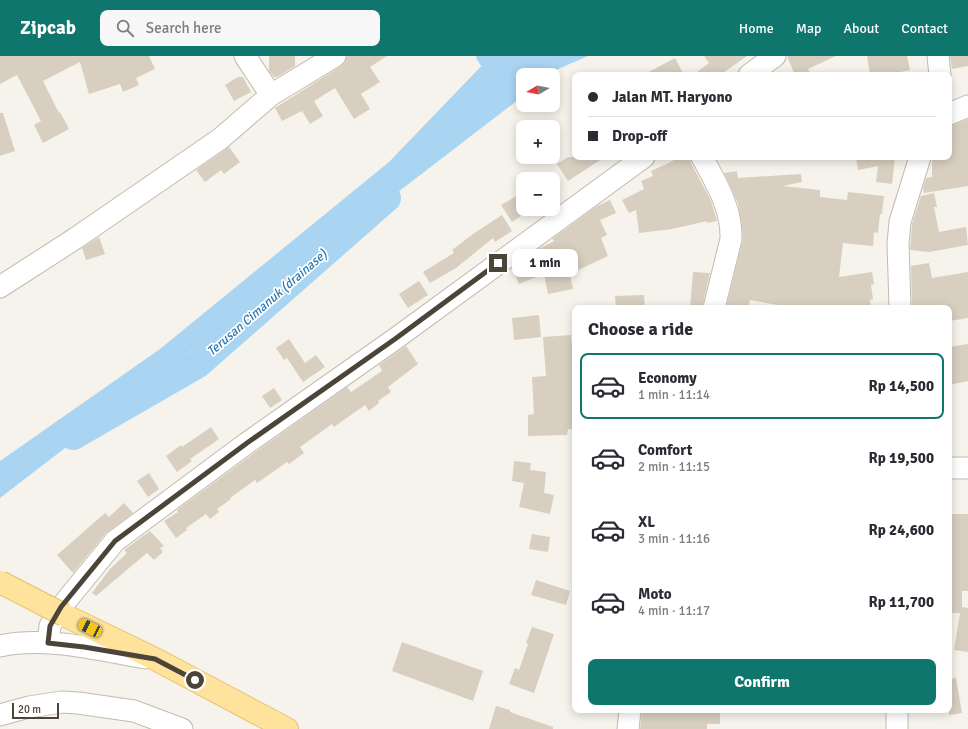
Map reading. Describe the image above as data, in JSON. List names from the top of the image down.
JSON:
{
  "water": ["Terusan Cimanuk (drainase)"],
  "scale_bar": "20 m",
  "north": "left",
  "page": {
    "header": "Zipcab",
    "search": "Search here",
    "nav": [
      "Home",
      "Map",
      "About",
      "Contact"
    ],
    "map_buttons": ["+", "−"],
    "banner": ["Jalan MT. Haryono", "Drop-off"],
    "bubble": "1 min",
    "heading": "Choose a ride",
    "list": [
      {
        "name": "Economy",
        "note": "1 min · 11:14",
        "value": "Rp 14,500"
      },
      {
        "name": "Comfort",
        "note": "2 min · 11:15",
        "value": "Rp 19,500"
      },
      {
        "name": "XL",
        "note": "3 min · 11:16",
        "value": "Rp 24,600"
      },
      {
        "name": "Moto",
        "note": "4 min · 11:17",
        "value": "Rp 11,700"
      }
    ],
    "buttons": "Confirm",
    "scale": "20 m"
  }
}
